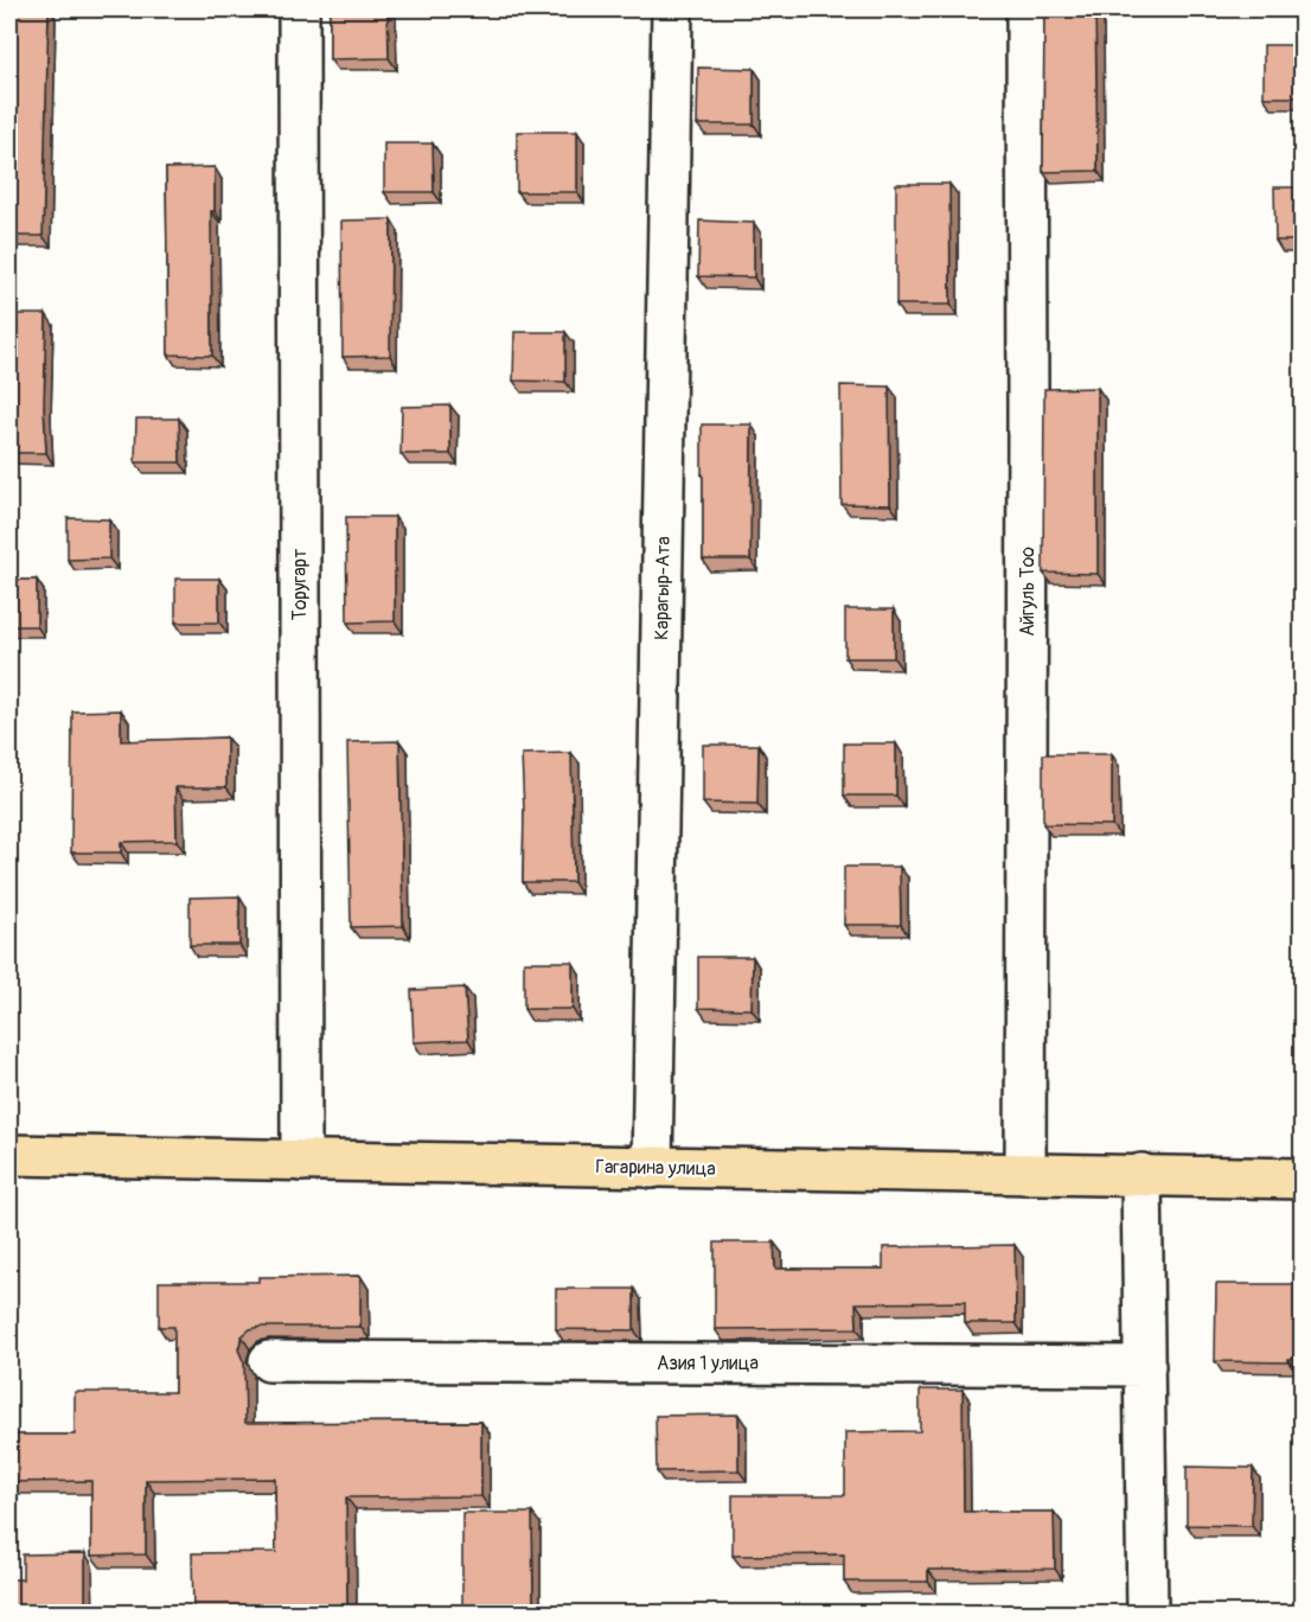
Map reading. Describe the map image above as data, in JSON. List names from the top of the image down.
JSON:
{
  "streets": {
    "main road": ["Гагарина улица"],
    "street": [
      "Торугарт",
      "Карагыр-Ата",
      "Айгуль Тоо",
      "Азия 1 улица"
    ]
  },
  "crossings": [
    ["Торугарт", "Гагарина улица"],
    ["Карагыр-Ата", "Гагарина улица"],
    ["Айгуль Тоо", "Гагарина улица"]
  ]
}
